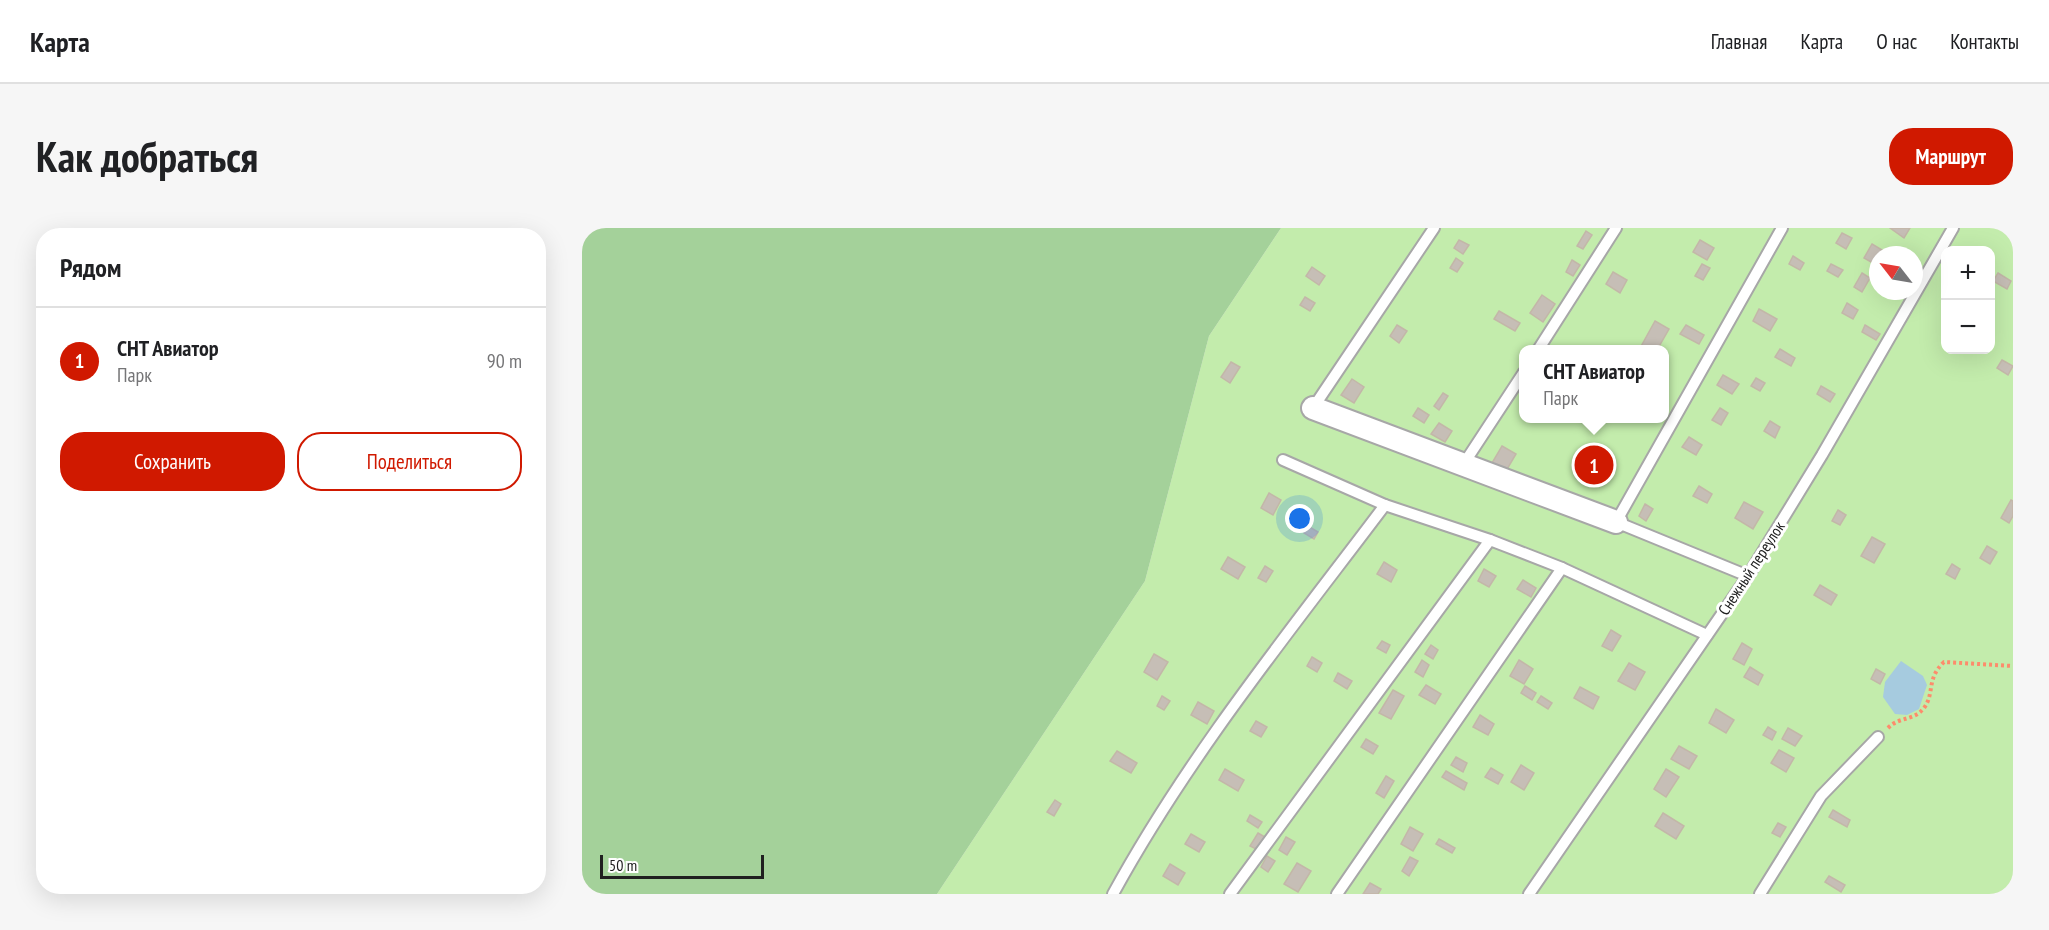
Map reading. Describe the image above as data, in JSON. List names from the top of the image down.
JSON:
{
  "streets": {
    "lane": ["Снежный переулок"]
  },
  "scale_bar": "50 m",
  "north": "top left",
  "page": {
    "header": "Карта",
    "nav": [
      "Главная",
      "Карта",
      "О нас",
      "Контакты"
    ],
    "buttons": [
      "Маршрут",
      ["Сохранить", "Поделиться"]
    ],
    "title": "Как добраться",
    "heading": "Рядом",
    "map_buttons": ["+", "−"],
    "list": [
      {
        "mark": "1",
        "name": "СНТ Авиатор",
        "note": "Парк",
        "value": "90 m"
      }
    ],
    "popup": ["СНТ Авиатор", "Парк"],
    "pins": "1",
    "scale": "50 m"
  }
}
